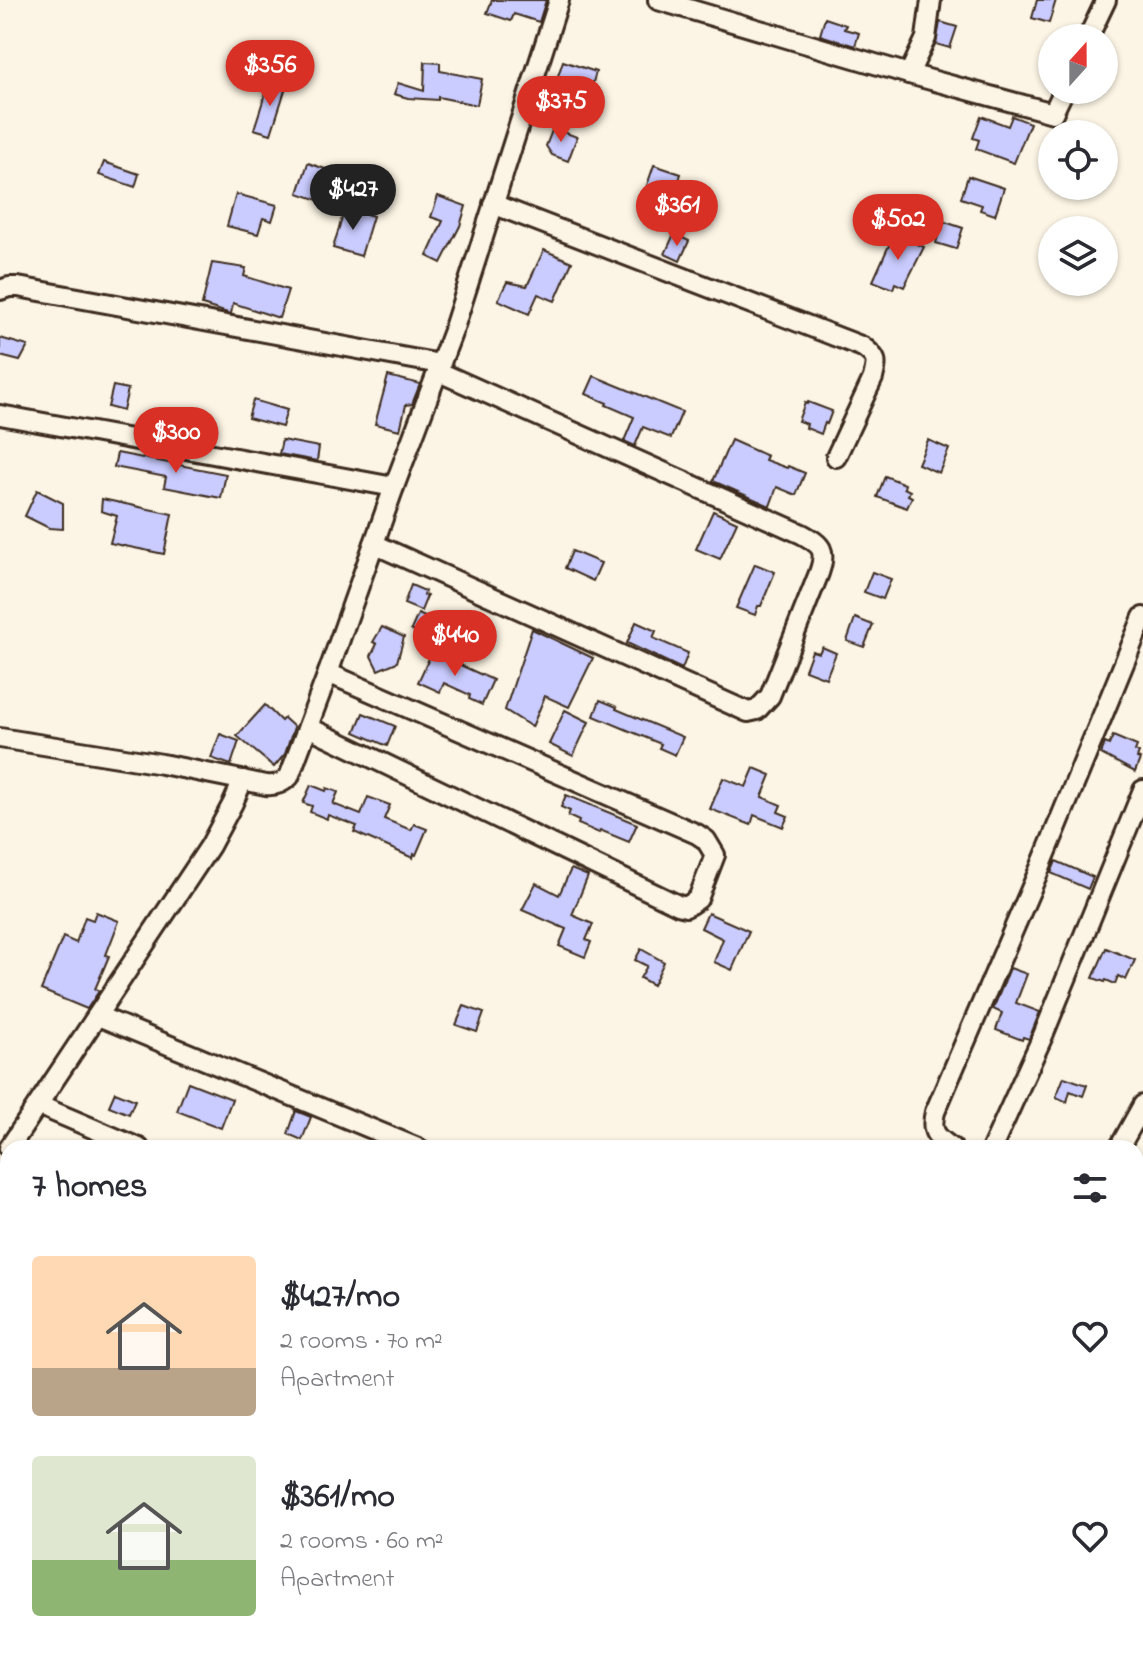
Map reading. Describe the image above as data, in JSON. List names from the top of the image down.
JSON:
{
  "north": "top",
  "page": {
    "price": [
      "$356",
      "$375",
      "$427",
      "$361",
      "$502",
      "$300",
      "$440"
    ],
    "heading": "7 homes",
    "list": [
      {
        "name": "$427/mo",
        "note": "2 rooms · 70 m² · Apartment"
      },
      {
        "name": "$361/mo",
        "note": "2 rooms · 60 m² · Apartment"
      }
    ]
  }
}
